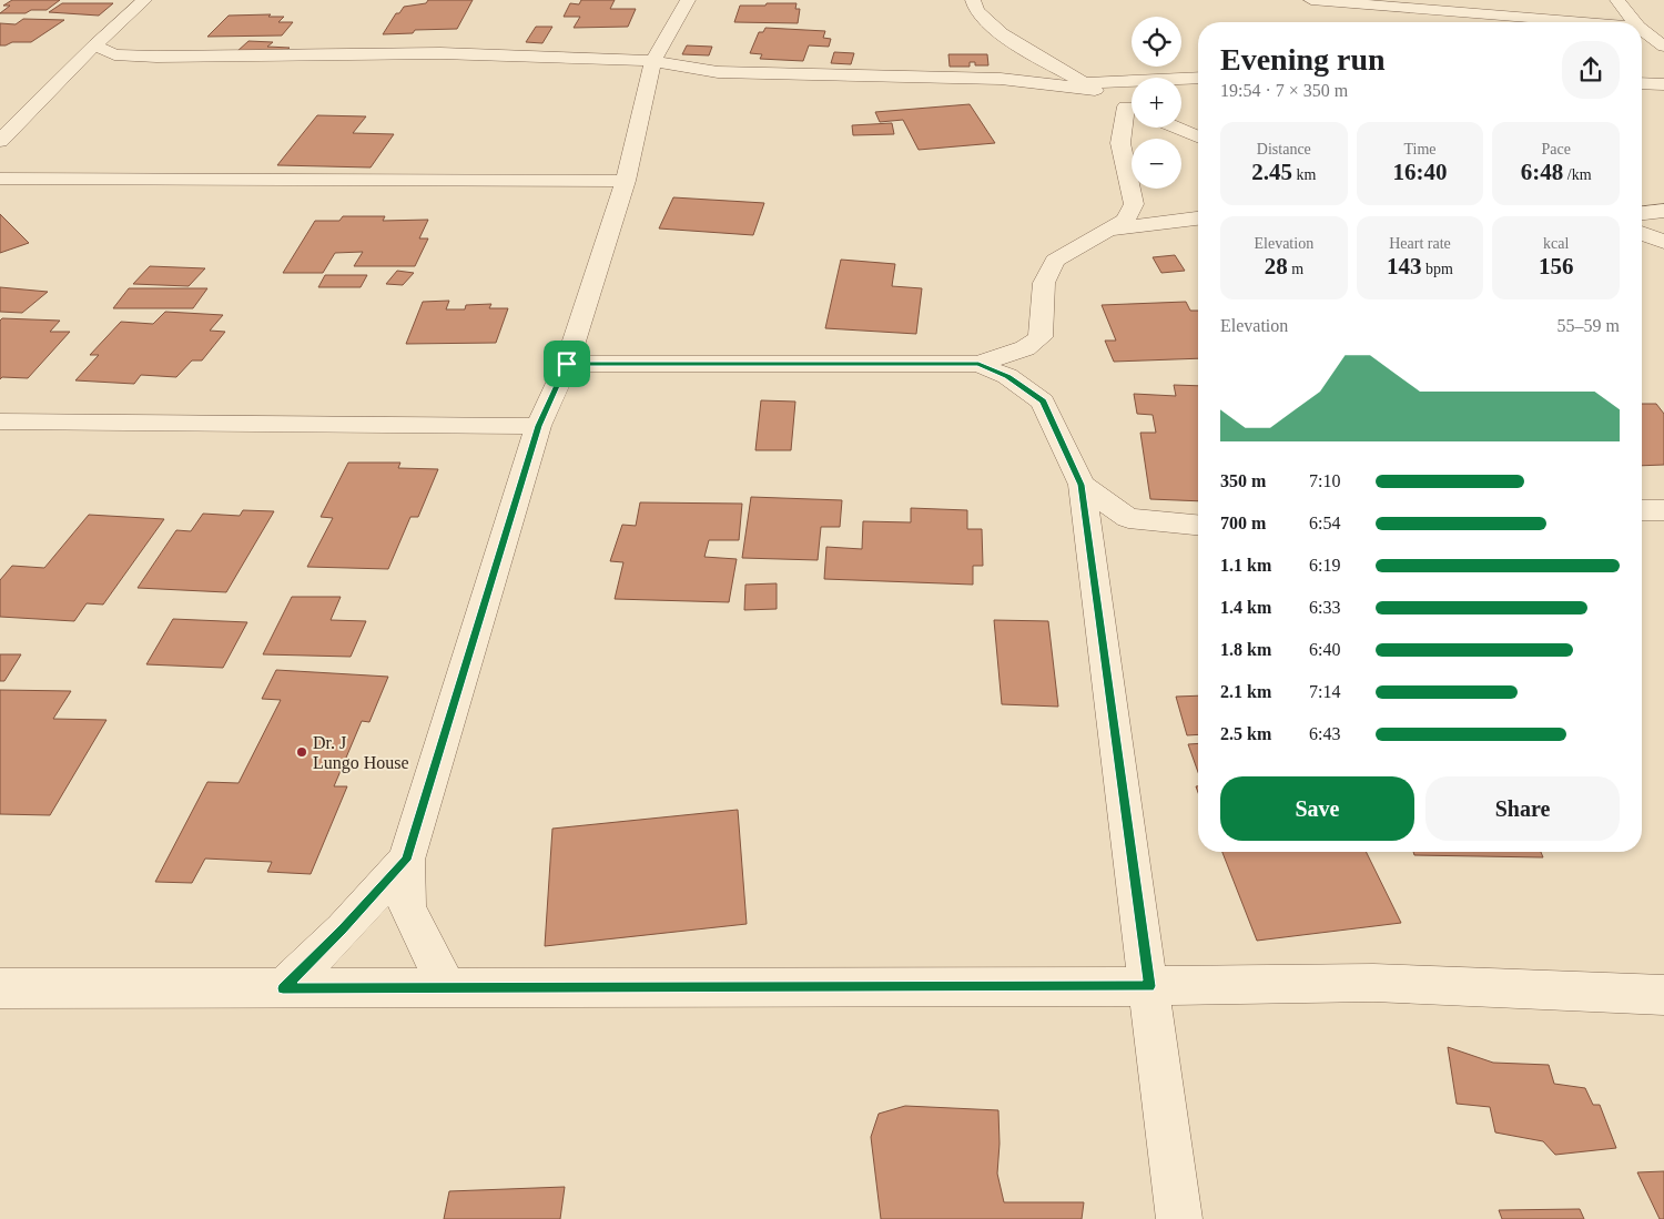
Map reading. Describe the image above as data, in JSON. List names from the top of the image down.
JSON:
{
  "places": ["Dr. J Lungo House"],
  "page": {
    "map_buttons": ["+", "−"],
    "heading": ["Evening run", "19:54 · 7 × 350 m"],
    "stats": [
      ["Distance", "2.45 km"],
      ["Time", "16:40"],
      ["Pace", "6:48 /km"],
      ["Elevation", "28 m"],
      ["Heart rate", "143 bpm"],
      ["kcal", "156"]
    ],
    "chart": ["Elevation", "55–59 m"],
    "list": [
      {
        "name": "350 m",
        "note": "7:10"
      },
      {
        "name": "700 m",
        "note": "6:54"
      },
      {
        "name": "1.1 km",
        "note": "6:19"
      },
      {
        "name": "1.4 km",
        "note": "6:33"
      },
      {
        "name": "1.8 km",
        "note": "6:40"
      },
      {
        "name": "2.1 km",
        "note": "7:14"
      },
      {
        "name": "2.5 km",
        "note": "6:43"
      }
    ],
    "buttons": ["Save", "Share"]
  }
}
